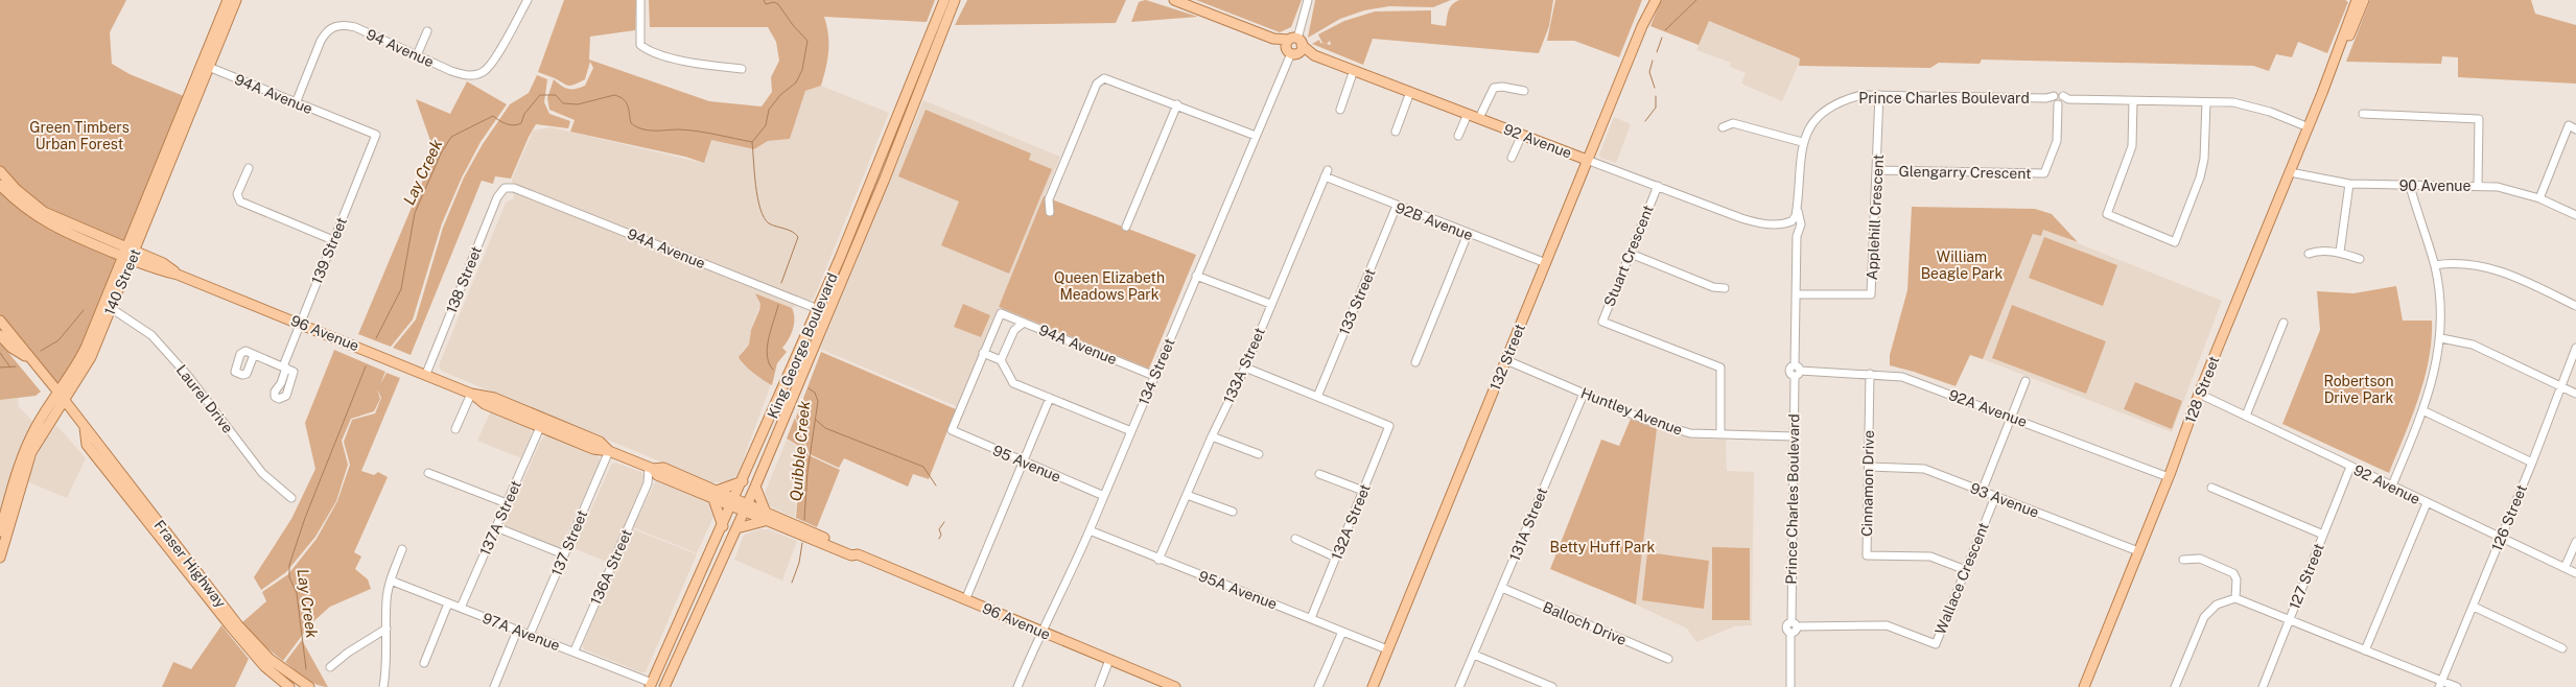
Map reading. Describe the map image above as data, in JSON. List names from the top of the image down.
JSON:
{
  "streets": {
    "main road": [
      "92 Avenue",
      "140 Street",
      "96 Avenue",
      "King George Boulevard",
      "132 Street",
      "128 Street",
      "Fraser Highway"
    ],
    "street": [
      "94 Avenue",
      "94A Avenue",
      "Prince Charles Boulevard",
      "Glengarry Crescent",
      "90 Avenue",
      "Applehill Crescent",
      "92B Avenue",
      "139 Street",
      "Stuart Crescent",
      "138 Street",
      "133 Street",
      "133A Street",
      "134 Street",
      "Laurel Drive",
      "92A Avenue",
      "Huntley Avenue",
      "95 Avenue",
      "Cinnamon Drive",
      "93 Avenue",
      "137A Street",
      "126 Street",
      "132A Street",
      "131A Street",
      "137 Street",
      "136A Street",
      "127 Street",
      "Wallace Crescent",
      "95A Avenue",
      "Balloch Drive",
      "97A Avenue"
    ]
  },
  "crossings": [
    ["94 Avenue", "94A Avenue"],
    ["94A Avenue", "139 Street"],
    ["94A Avenue", "138 Street"],
    ["94A Avenue", "140 Street"],
    ["94A Avenue", "King George Boulevard"],
    ["94A Avenue", "134 Street"],
    ["94A Avenue", "95 Avenue"],
    ["Prince Charles Boulevard", "92 Avenue"],
    ["Prince Charles Boulevard", "Glengarry Crescent"],
    ["Prince Charles Boulevard", "Applehill Crescent"],
    ["Prince Charles Boulevard", "128 Street"],
    ["Prince Charles Boulevard", "92A Avenue"],
    ["Prince Charles Boulevard", "Huntley Avenue"],
    ["Prince Charles Boulevard", "Wallace Crescent"],
    ["92 Avenue", "Stuart Crescent"],
    ["92 Avenue", "132 Street"],
    ["92 Avenue", "134 Street"],
    ["92 Avenue", "128 Street"],
    ["92 Avenue", "126 Street"],
    ["92 Avenue", "127 Street"],
    ["Glengarry Crescent", "Applehill Crescent"],
    ["90 Avenue", "128 Street"],
    ["92B Avenue", "133 Street"],
    ["92B Avenue", "132 Street"],
    ["92B Avenue", "133A Street"],
    ["139 Street", "96 Avenue"],
    ["Stuart Crescent", "Huntley Avenue"],
    ["138 Street", "96 Avenue"],
    ["140 Street", "96 Avenue"],
    ["140 Street", "Laurel Drive"],
    ["140 Street", "Fraser Highway"],
    ["133 Street", "132A Street"],
    ["96 Avenue", "King George Boulevard"],
    ["96 Avenue", "134 Street"],
    ["96 Avenue", "137A Street"],
    ["96 Avenue", "137 Street"],
    ["96 Avenue", "136A Street"],
    ["King George Boulevard", "97A Avenue"],
    ["132 Street", "Huntley Avenue"],
    ["132 Street", "95A Avenue"],
    ["133A Street", "95A Avenue"],
    ["134 Street", "95 Avenue"],
    ["134 Street", "95A Avenue"],
    ["128 Street", "92A Avenue"],
    ["128 Street", "93 Avenue"],
    ["92A Avenue", "Cinnamon Drive"],
    ["Huntley Avenue", "131A Street"],
    ["Cinnamon Drive", "93 Avenue"],
    ["Cinnamon Drive", "Wallace Crescent"],
    ["93 Avenue", "Wallace Crescent"],
    ["137A Street", "97A Avenue"],
    ["132A Street", "95A Avenue"],
    ["131A Street", "Balloch Drive"],
    ["137 Street", "97A Avenue"],
    ["136A Street", "97A Avenue"]
  ],
  "water": ["Lay Creek", "Quibble Creek"],
  "parks": [
    "Green Timbers Urban Forest",
    "William Beagle Park",
    "Queen Elizabeth Meadows Park",
    "Robertson Drive Park",
    "Betty Huff Park"
  ]
}
